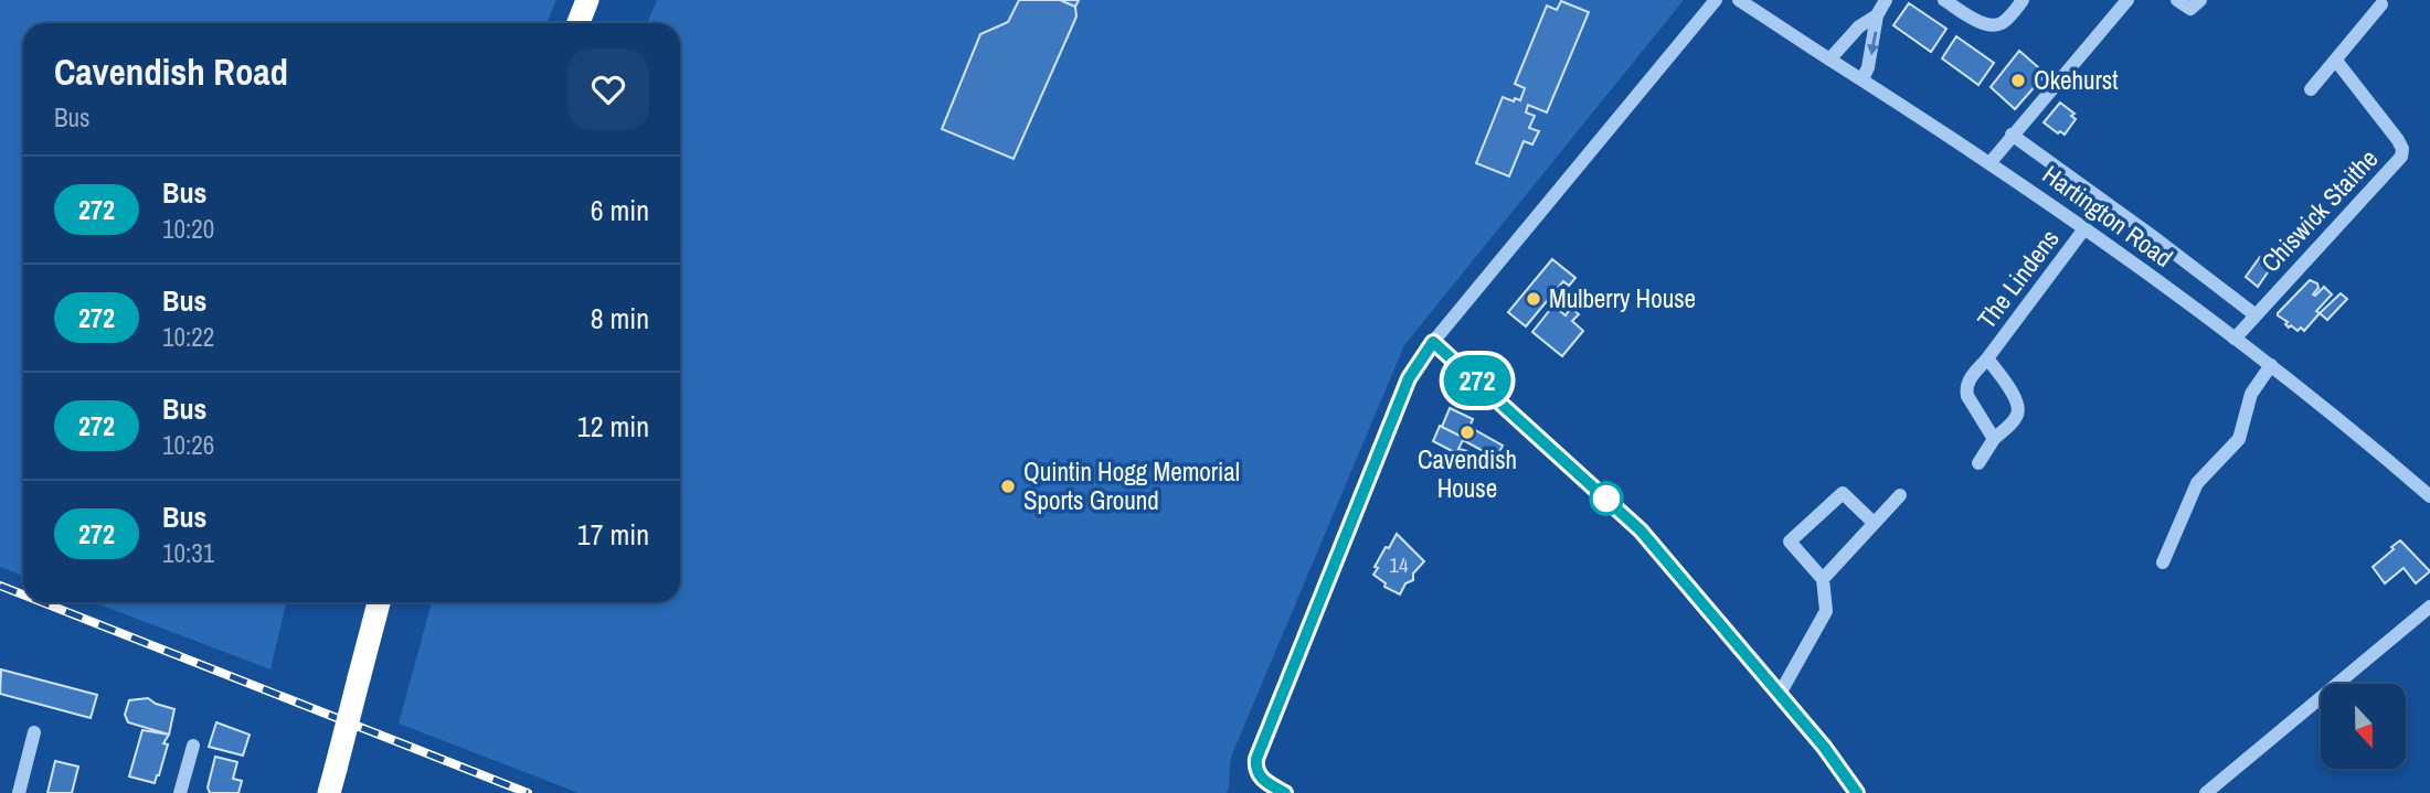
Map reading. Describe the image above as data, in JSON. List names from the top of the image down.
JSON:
{
  "streets": {
    "street": ["Chiswick Staithe", "Hartington Road", "The Lindens"]
  },
  "crossings": [
    ["Chiswick Staithe", "Hartington Road"],
    ["Hartington Road", "The Lindens"]
  ],
  "places": [
    "Okehurst",
    "Mulberry House",
    "Cavendish House",
    "Quintin Hogg Memorial Sports Ground"
  ],
  "lines": ["bus line 272"],
  "house_numbers": ["14"],
  "north": "bottom",
  "page": {
    "on_map": "272",
    "heading": ["Cavendish Road", "Bus"],
    "list": [
      {
        "mark": "272",
        "name": "Bus",
        "note": "10:20",
        "value": "6 min"
      },
      {
        "mark": "272",
        "name": "Bus",
        "note": "10:22",
        "value": "8 min"
      },
      {
        "mark": "272",
        "name": "Bus",
        "note": "10:26",
        "value": "12 min"
      },
      {
        "mark": "272",
        "name": "Bus",
        "note": "10:31",
        "value": "17 min"
      }
    ]
  }
}
